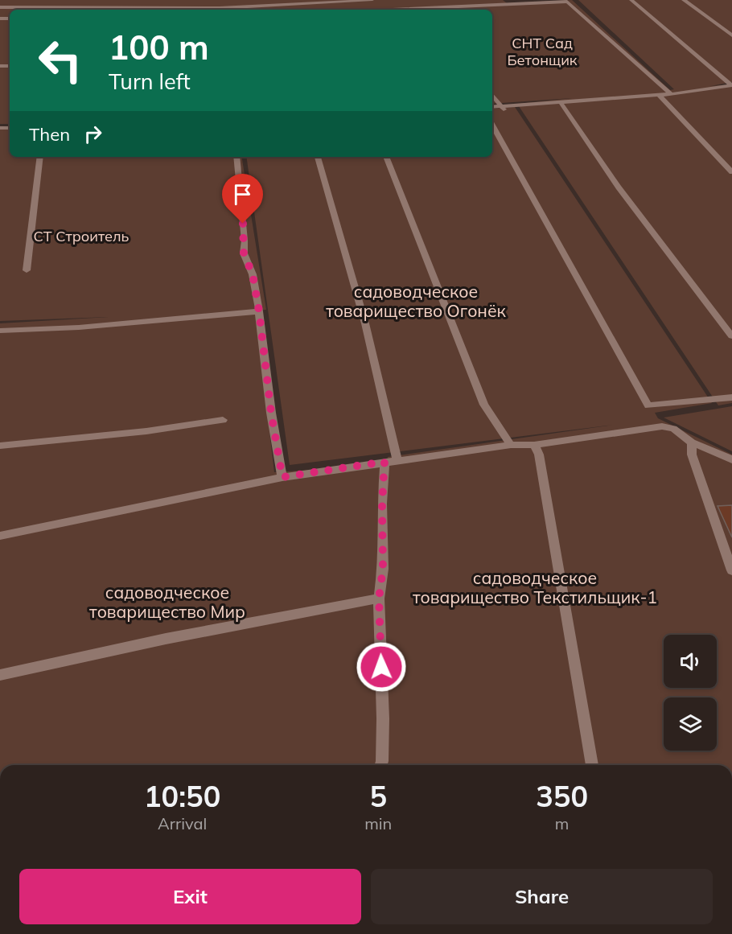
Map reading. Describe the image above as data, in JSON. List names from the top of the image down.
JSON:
{
  "parks": [
    "СНТ Сад Бетонщик",
    "СТ Строитель",
    "садоводческое товарищество Огонёк",
    "садоводческое товарищество Текстильщик-1",
    "садоводческое товарищество Мир"
  ],
  "page": {
    "turn": ["100 m", "Turn left"],
    "then": "Then",
    "eta": [
      "10:50",
      "Arrival",
      "5",
      "min",
      "350",
      "m"
    ],
    "buttons": ["Exit", "Share"]
  }
}
